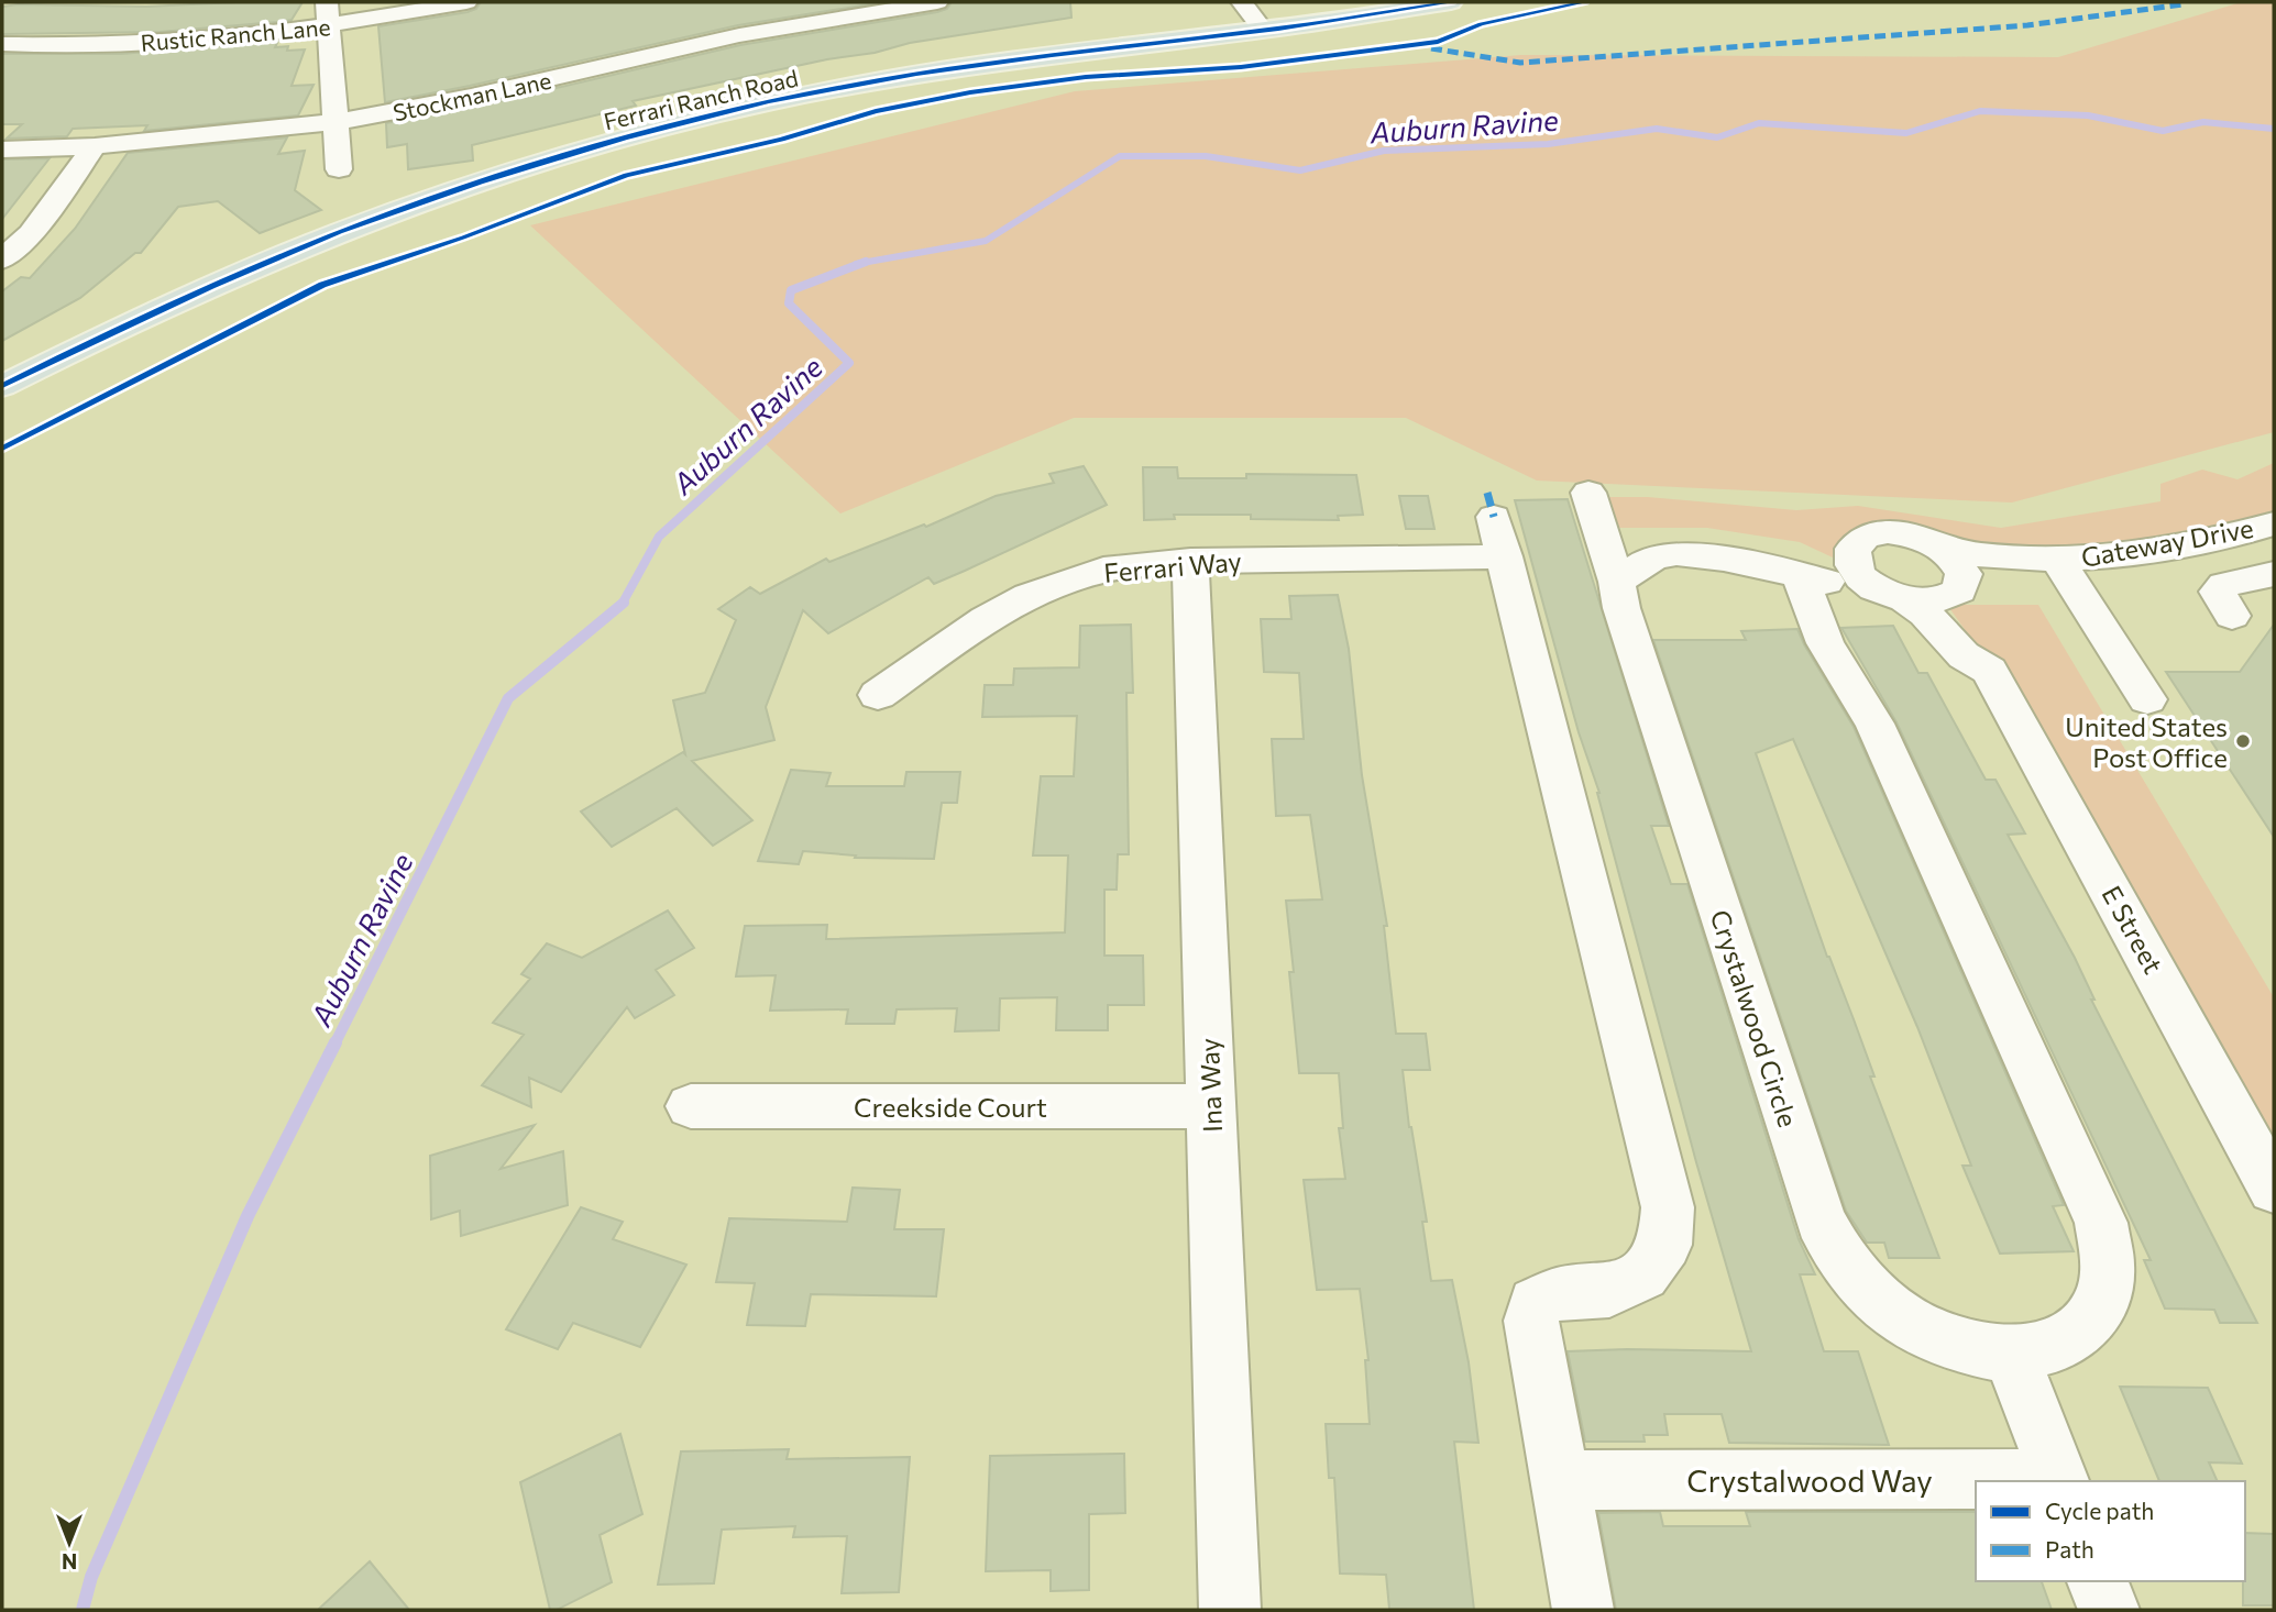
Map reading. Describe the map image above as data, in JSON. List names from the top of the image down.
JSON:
{
  "streets": {
    "main road": ["Ferrari Ranch Road"],
    "street": [
      "Rustic Ranch Lane",
      "Stockman Lane",
      "Gateway Drive",
      "Ferrari Way",
      "E Street",
      "Crystalwood Circle",
      "Ina Way",
      "Creekside Court",
      "Crystalwood Way"
    ]
  },
  "crossings": [
    ["Gateway Drive", "E Street"],
    ["Ferrari Way", "Ina Way"],
    ["Ferrari Way", "Crystalwood Way"],
    ["Ina Way", "Creekside Court"]
  ],
  "water": ["Auburn Ravine"],
  "places": ["United States Post Office"],
  "legend": ["Cycle path", "Path"],
  "north": "bottom"
}
